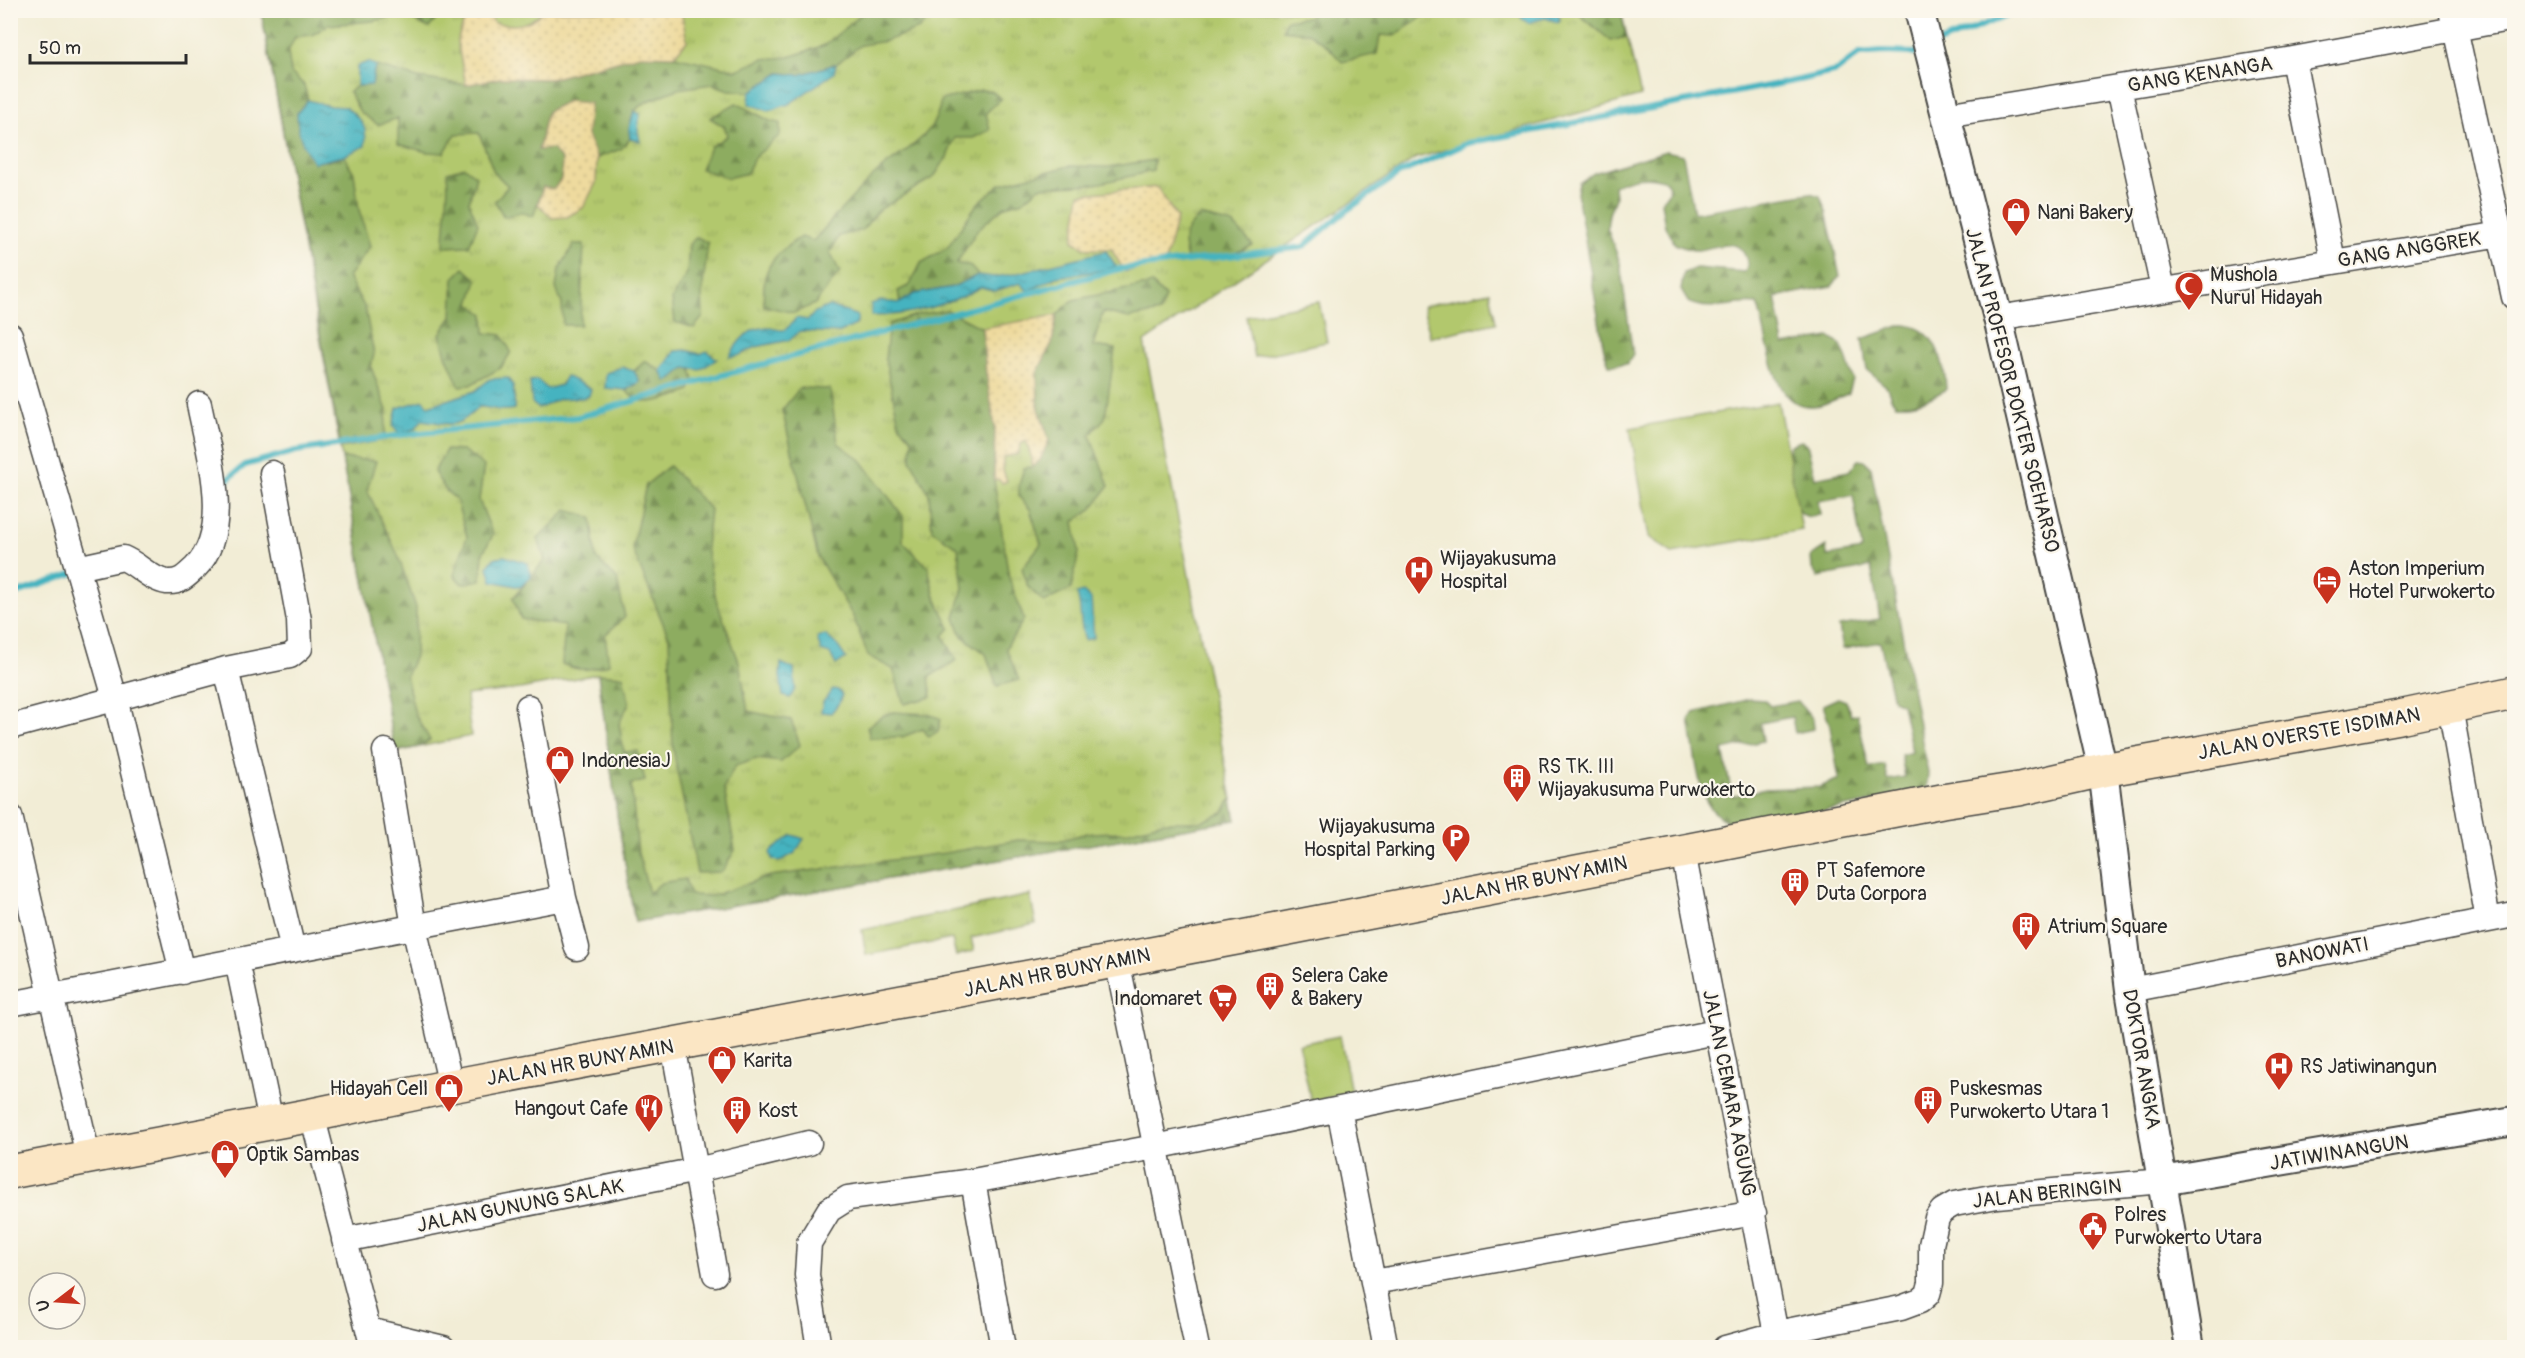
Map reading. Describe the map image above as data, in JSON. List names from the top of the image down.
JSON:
{
  "streets": {
    "main road": ["JALAN OVERSTE ISDIMAN", "JALAN HR BUNYAMIN"],
    "street": [
      "GANG KENANGA",
      "GANG ANGGREK",
      "JALAN PROFESOR DOKTER SOEHARSO",
      "BANOWATI",
      "DOKTOR ANGKA",
      "JALAN CEMARA AGUNG",
      "JATIWINANGUN",
      "JALAN BERINGIN",
      "JALAN GUNUNG SALAK"
    ]
  },
  "crossings": [
    ["GANG KENANGA", "JALAN PROFESOR DOKTER SOEHARSO"],
    ["GANG ANGGREK", "JALAN PROFESOR DOKTER SOEHARSO"],
    ["JALAN PROFESOR DOKTER SOEHARSO", "JALAN OVERSTE ISDIMAN"],
    ["JALAN PROFESOR DOKTER SOEHARSO", "JALAN HR BUNYAMIN"],
    ["JALAN PROFESOR DOKTER SOEHARSO", "DOKTOR ANGKA"],
    ["JALAN OVERSTE ISDIMAN", "JALAN HR BUNYAMIN"],
    ["JALAN OVERSTE ISDIMAN", "DOKTOR ANGKA"],
    ["JALAN HR BUNYAMIN", "DOKTOR ANGKA"],
    ["JALAN HR BUNYAMIN", "JALAN CEMARA AGUNG"],
    ["BANOWATI", "DOKTOR ANGKA"],
    ["DOKTOR ANGKA", "JATIWINANGUN"],
    ["DOKTOR ANGKA", "JALAN BERINGIN"],
    ["JALAN CEMARA AGUNG", "JALAN BERINGIN"],
    ["JATIWINANGUN", "JALAN BERINGIN"]
  ],
  "places": {
    "shop": [
      "Nani Bakery",
      "IndonesiaJ",
      "Karita",
      "Hidayah Cell",
      "Optik Sambas"
    ],
    "mosque": ["Mushola Nurul Hidayah"],
    "hospital": ["Wijayakusuma Hospital", "RS Jatiwinangun"],
    "hotel": ["Aston Imperium Hotel Purwokerto"],
    "building": [
      "RS TK. III Wijayakusuma Purwokerto",
      "PT Safemore Duta Corpora",
      "Atrium Square",
      "Selera Cake & Bakery",
      "Puskesmas Purwokerto Utara 1",
      "Kost"
    ],
    "parking": ["Wijayakusuma Hospital Parking"],
    "supermarket": ["Indomaret"],
    "restaurant": ["Hangout Cafe"],
    "public building": ["Polres Purwokerto Utara"]
  },
  "scale_bar": "50 m",
  "north": "left"
}
